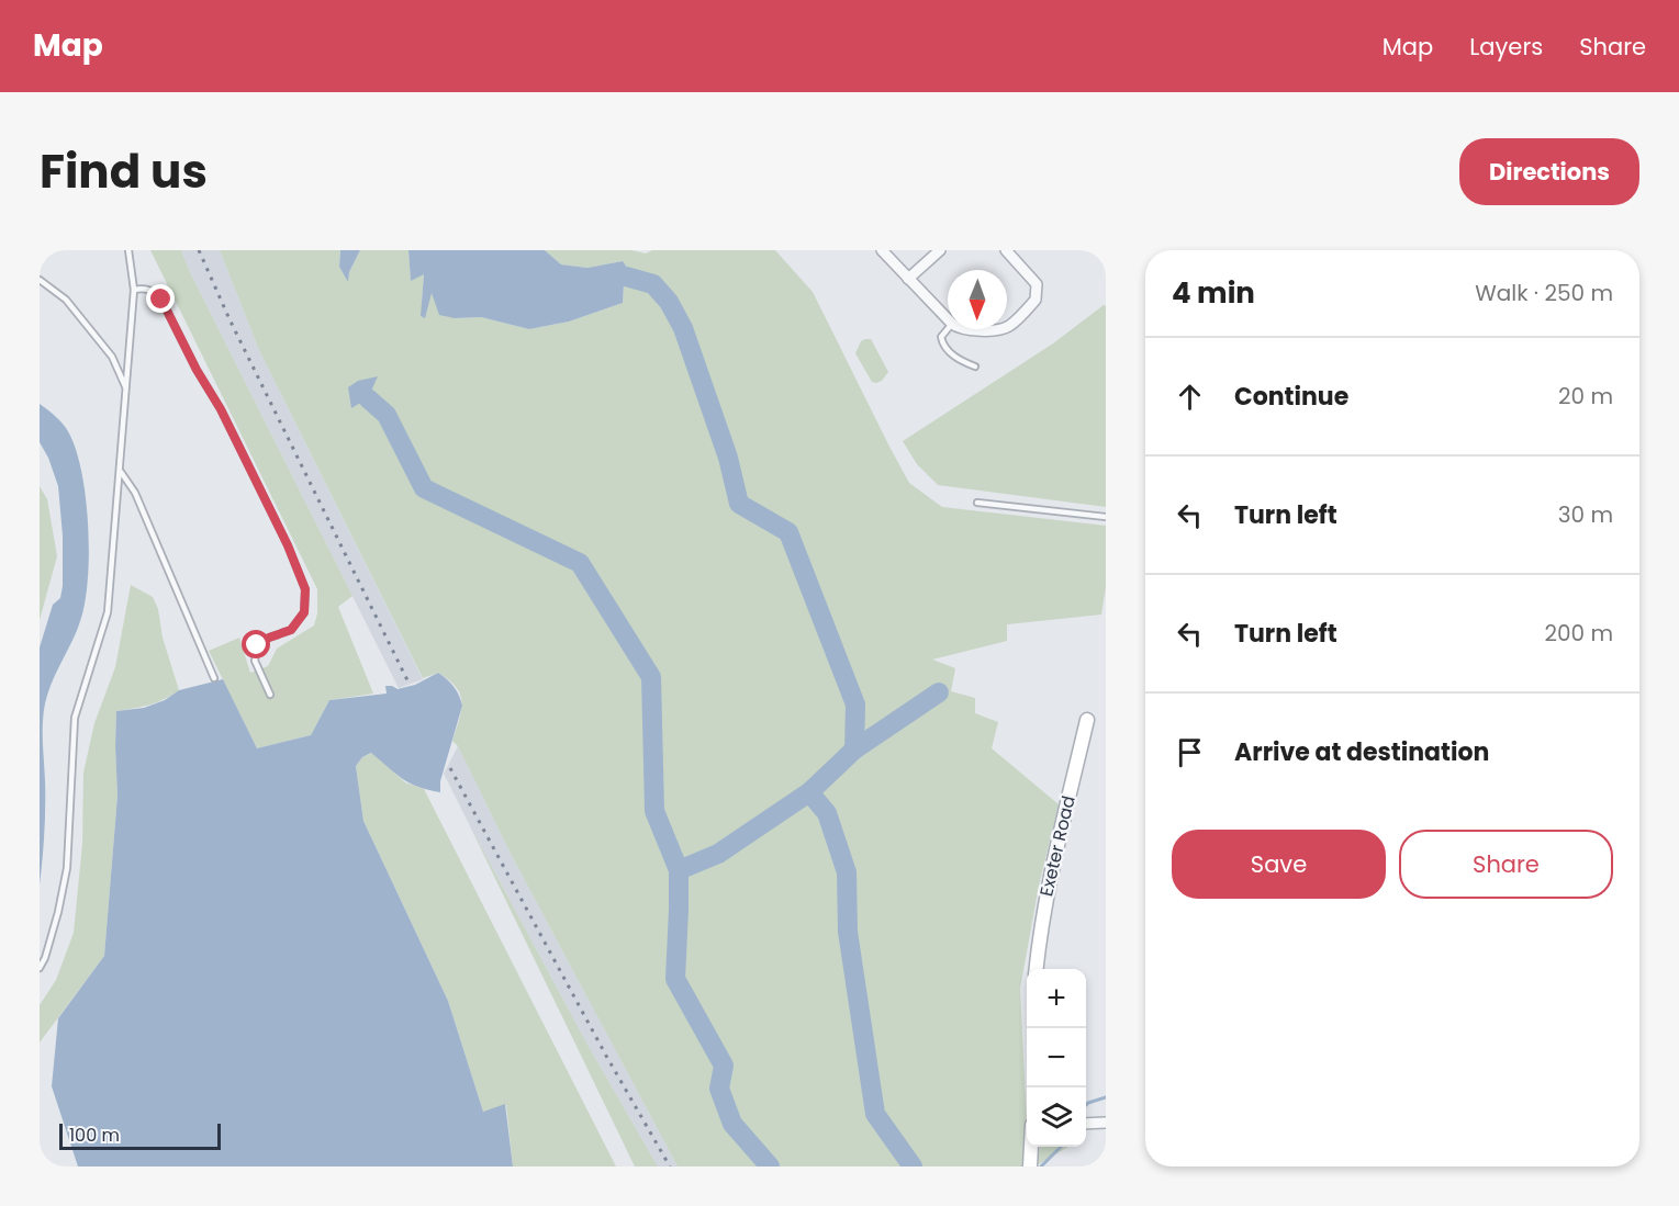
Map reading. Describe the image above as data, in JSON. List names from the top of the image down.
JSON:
{
  "streets": {
    "street": ["Exeter Road"]
  },
  "scale_bar": "100 m",
  "north": "bottom",
  "page": {
    "header": "Map",
    "nav": ["Map", "Layers", "Share"],
    "title": "Find us",
    "buttons": [
      "Directions",
      ["Save", "Share"]
    ],
    "heading": ["4 min", "Walk · 250 m"],
    "list": [
      ["Continue", "20 m"],
      ["Turn left", "30 m"],
      ["Turn left", "200 m"],
      "Arrive at destination"
    ],
    "map_buttons": ["+", "−"],
    "scale": "100 m"
  }
}
